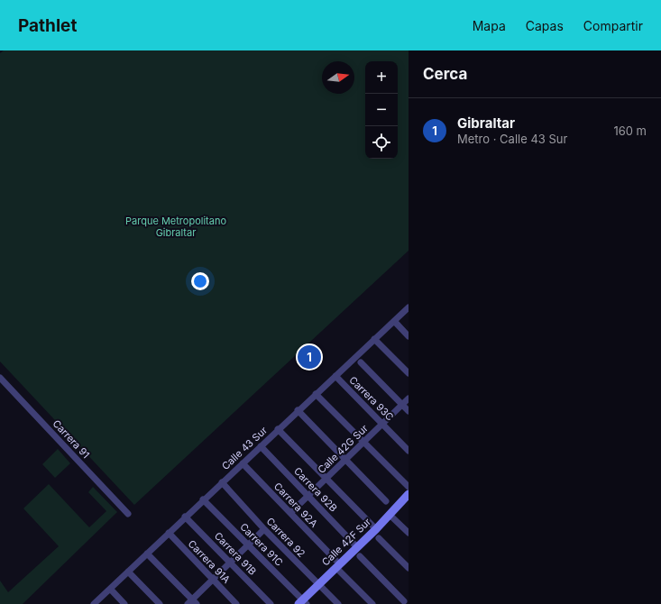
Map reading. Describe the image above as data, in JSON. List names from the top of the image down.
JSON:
{
  "streets": {
    "street": [
      "Carrera 93C",
      "Carrera 91",
      "Calle 43 Sur",
      "Calle 42G Sur",
      "Carrera 92B",
      "Carrera 92A",
      "Carrera 92",
      "Calle 42F Sur",
      "Carrera 91C",
      "Carrera 91B",
      "Carrera 91A"
    ]
  },
  "crossings": [
    ["Carrera 93C", "Calle 43 Sur"],
    ["Carrera 93C", "Calle 42G Sur"],
    ["Calle 43 Sur", "Carrera 92B"],
    ["Calle 43 Sur", "Carrera 92A"],
    ["Calle 43 Sur", "Carrera 92"],
    ["Calle 43 Sur", "Carrera 91C"],
    ["Calle 43 Sur", "Carrera 91B"],
    ["Calle 43 Sur", "Carrera 91A"],
    ["Calle 42G Sur", "Carrera 92B"],
    ["Calle 42G Sur", "Carrera 92A"],
    ["Carrera 92B", "Calle 42F Sur"],
    ["Carrera 92A", "Calle 42F Sur"],
    ["Carrera 92", "Calle 42F Sur"],
    ["Calle 42F Sur", "Carrera 91C"]
  ],
  "parks": ["Parque Metropolitano Gibraltar"],
  "north": "right",
  "page": {
    "header": "Pathlet",
    "nav": ["Mapa", "Capas", "Compartir"],
    "heading": "Cerca",
    "map_buttons": ["+", "−"],
    "list": [
      {
        "mark": "1",
        "name": "Gibraltar",
        "note": "Metro · Calle 43 Sur",
        "value": "160 m"
      }
    ],
    "pins": "1"
  }
}
